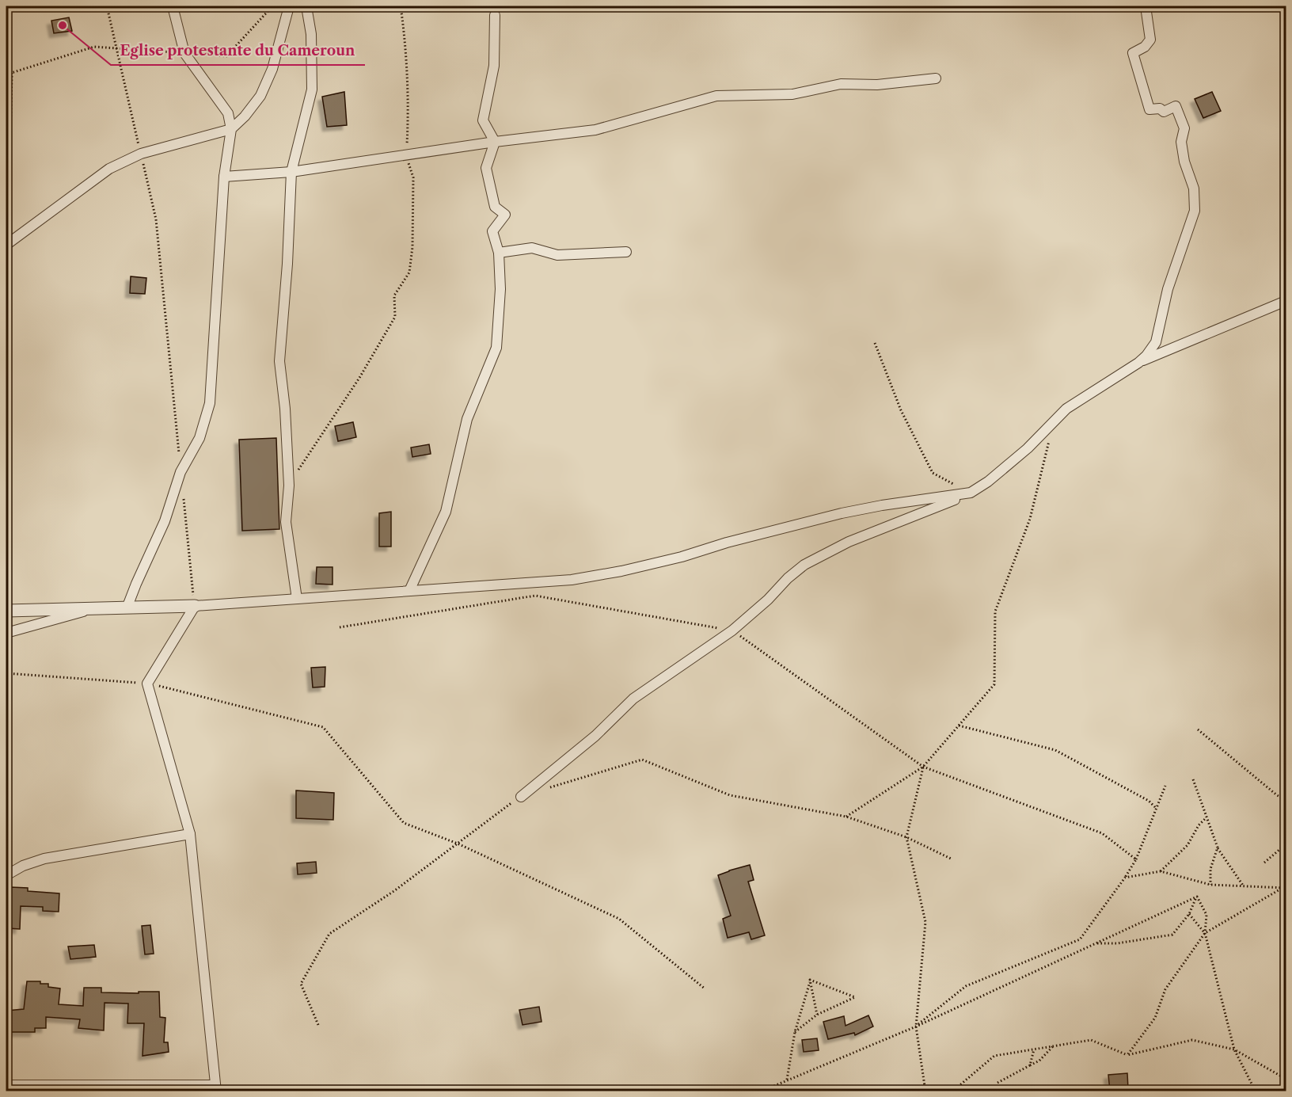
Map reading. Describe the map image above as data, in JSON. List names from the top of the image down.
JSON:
{
  "places": ["Eglise protestante du Cameroun"]
}
